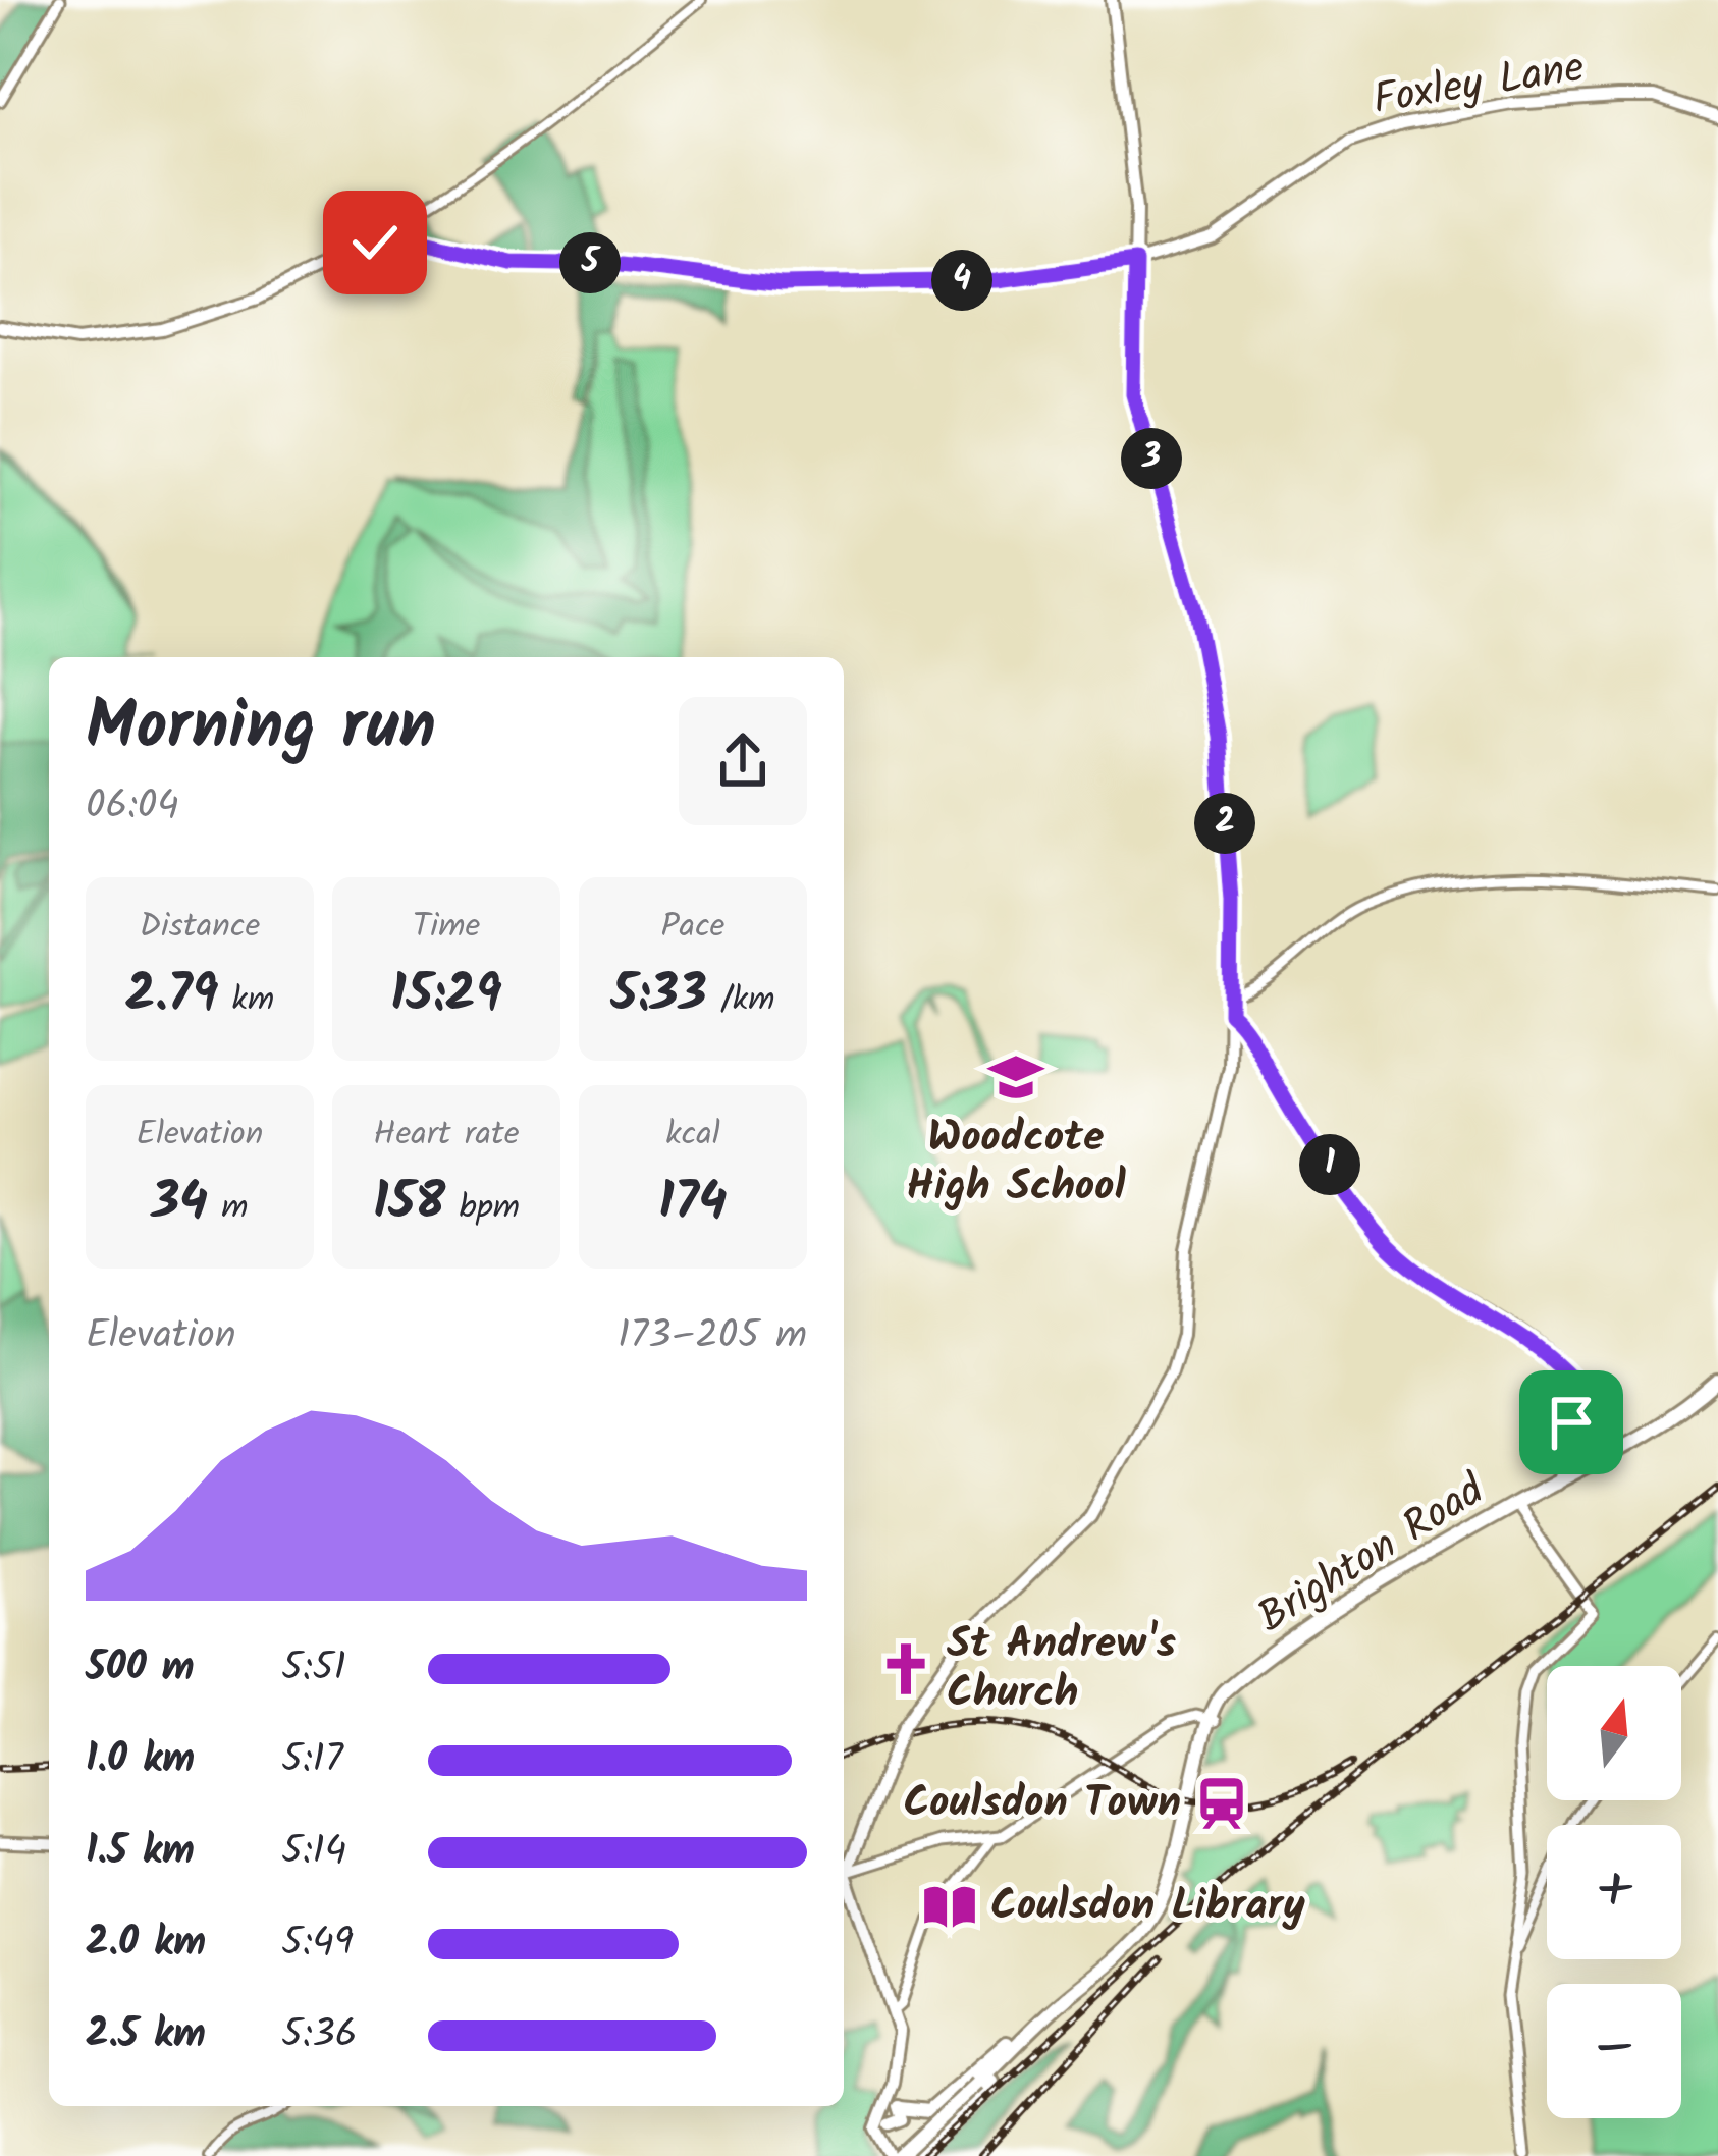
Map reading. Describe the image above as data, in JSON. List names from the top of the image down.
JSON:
{
  "streets": {
    "highway": ["Brighton Road"],
    "main road": ["Foxley Lane"]
  },
  "places": {
    "school or university": ["Woodcote High School"],
    "church": ["St Andrew's Church"],
    "station": ["Coulsdon Town"],
    "library": ["Coulsdon Library"]
  },
  "north": "top",
  "page": {
    "pins": [
      "5",
      "4",
      "3",
      "2",
      "1"
    ],
    "heading": ["Morning run", "06:04"],
    "stats": [
      ["Distance", "2.79 km"],
      ["Time", "15:29"],
      ["Pace", "5:33 /km"],
      ["Elevation", "34 m"],
      ["Heart rate", "158 bpm"],
      ["kcal", "174"]
    ],
    "chart": ["Elevation", "173–205 m"],
    "list": [
      {
        "name": "500 m",
        "note": "5:51"
      },
      {
        "name": "1.0 km",
        "note": "5:17"
      },
      {
        "name": "1.5 km",
        "note": "5:14"
      },
      {
        "name": "2.0 km",
        "note": "5:49"
      },
      {
        "name": "2.5 km",
        "note": "5:36"
      }
    ],
    "map_buttons": ["+", "−"]
  }
}
